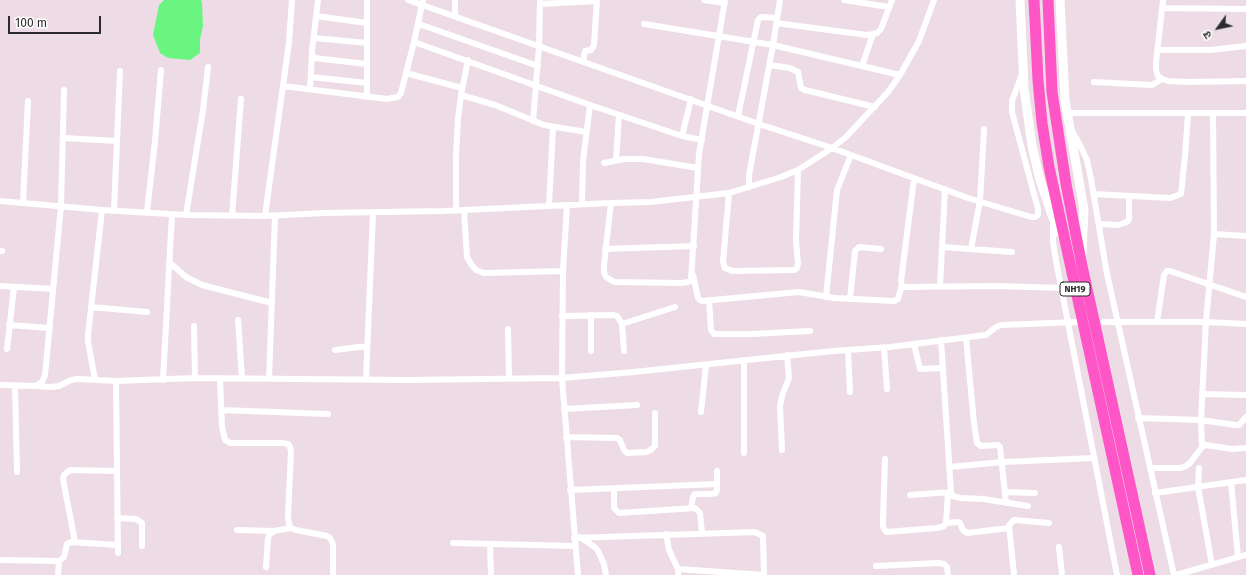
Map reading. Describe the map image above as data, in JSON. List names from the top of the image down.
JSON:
{
  "streets": {
    "highway": ["NH19"]
  },
  "scale_bar": "100 m",
  "north": "bottom left"
}
